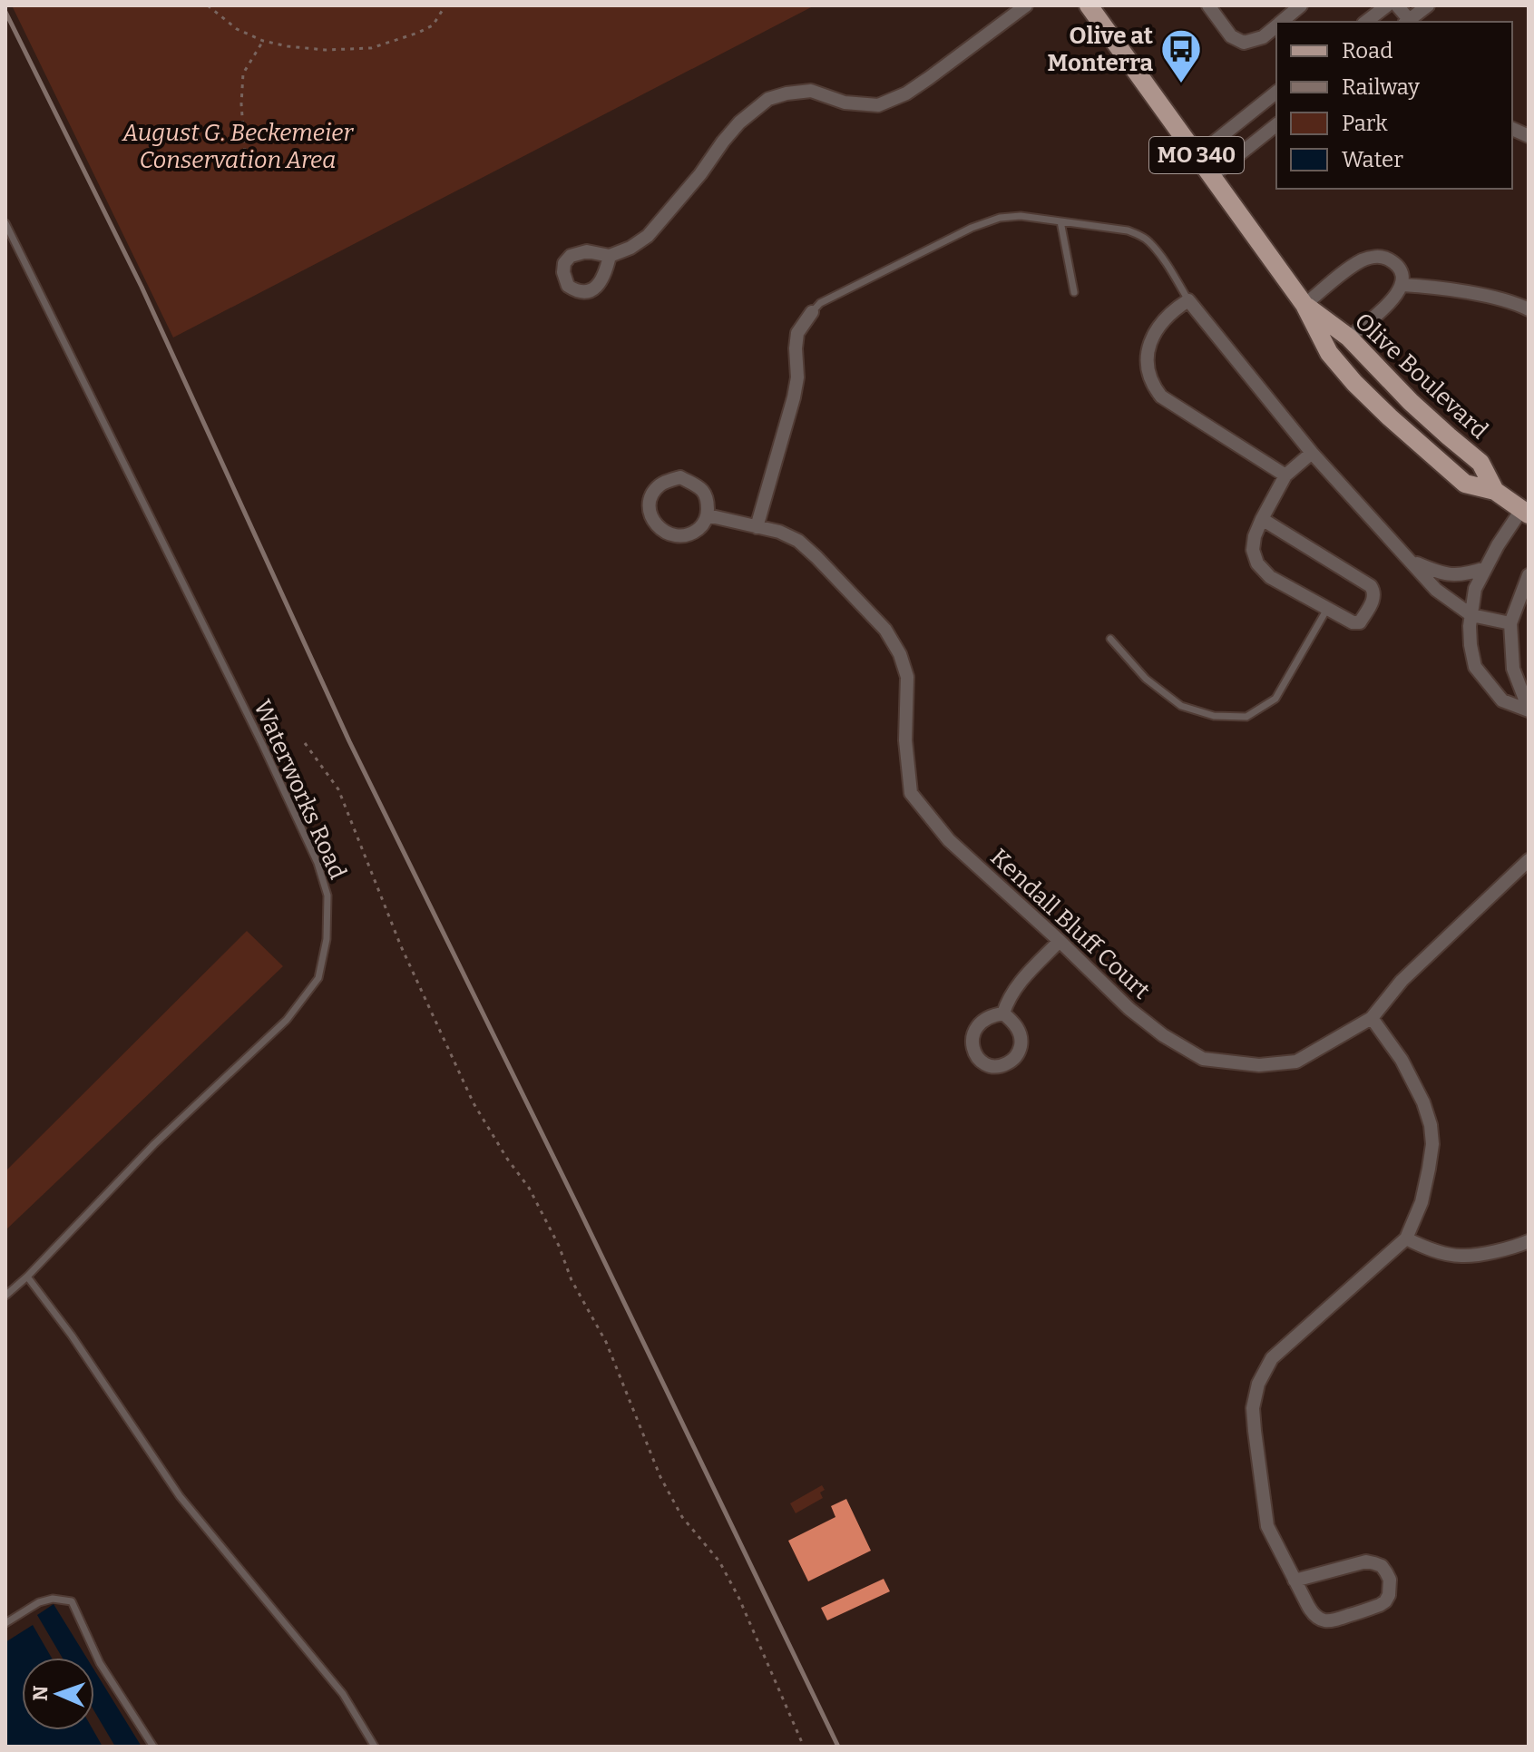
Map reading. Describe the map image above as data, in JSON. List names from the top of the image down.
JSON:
{
  "streets": {
    "main road": ["MO 340", "Olive Boulevard"],
    "street": ["Kendall Bluff Court"],
    "lane": ["Waterworks Road"]
  },
  "parks": ["August G. Beckemeier Conservation Area"],
  "places": {
    "bus stop": ["Olive at Monterra"]
  },
  "legend": [
    "Road",
    "Railway",
    "Park",
    "Water"
  ],
  "north": "left"
}
